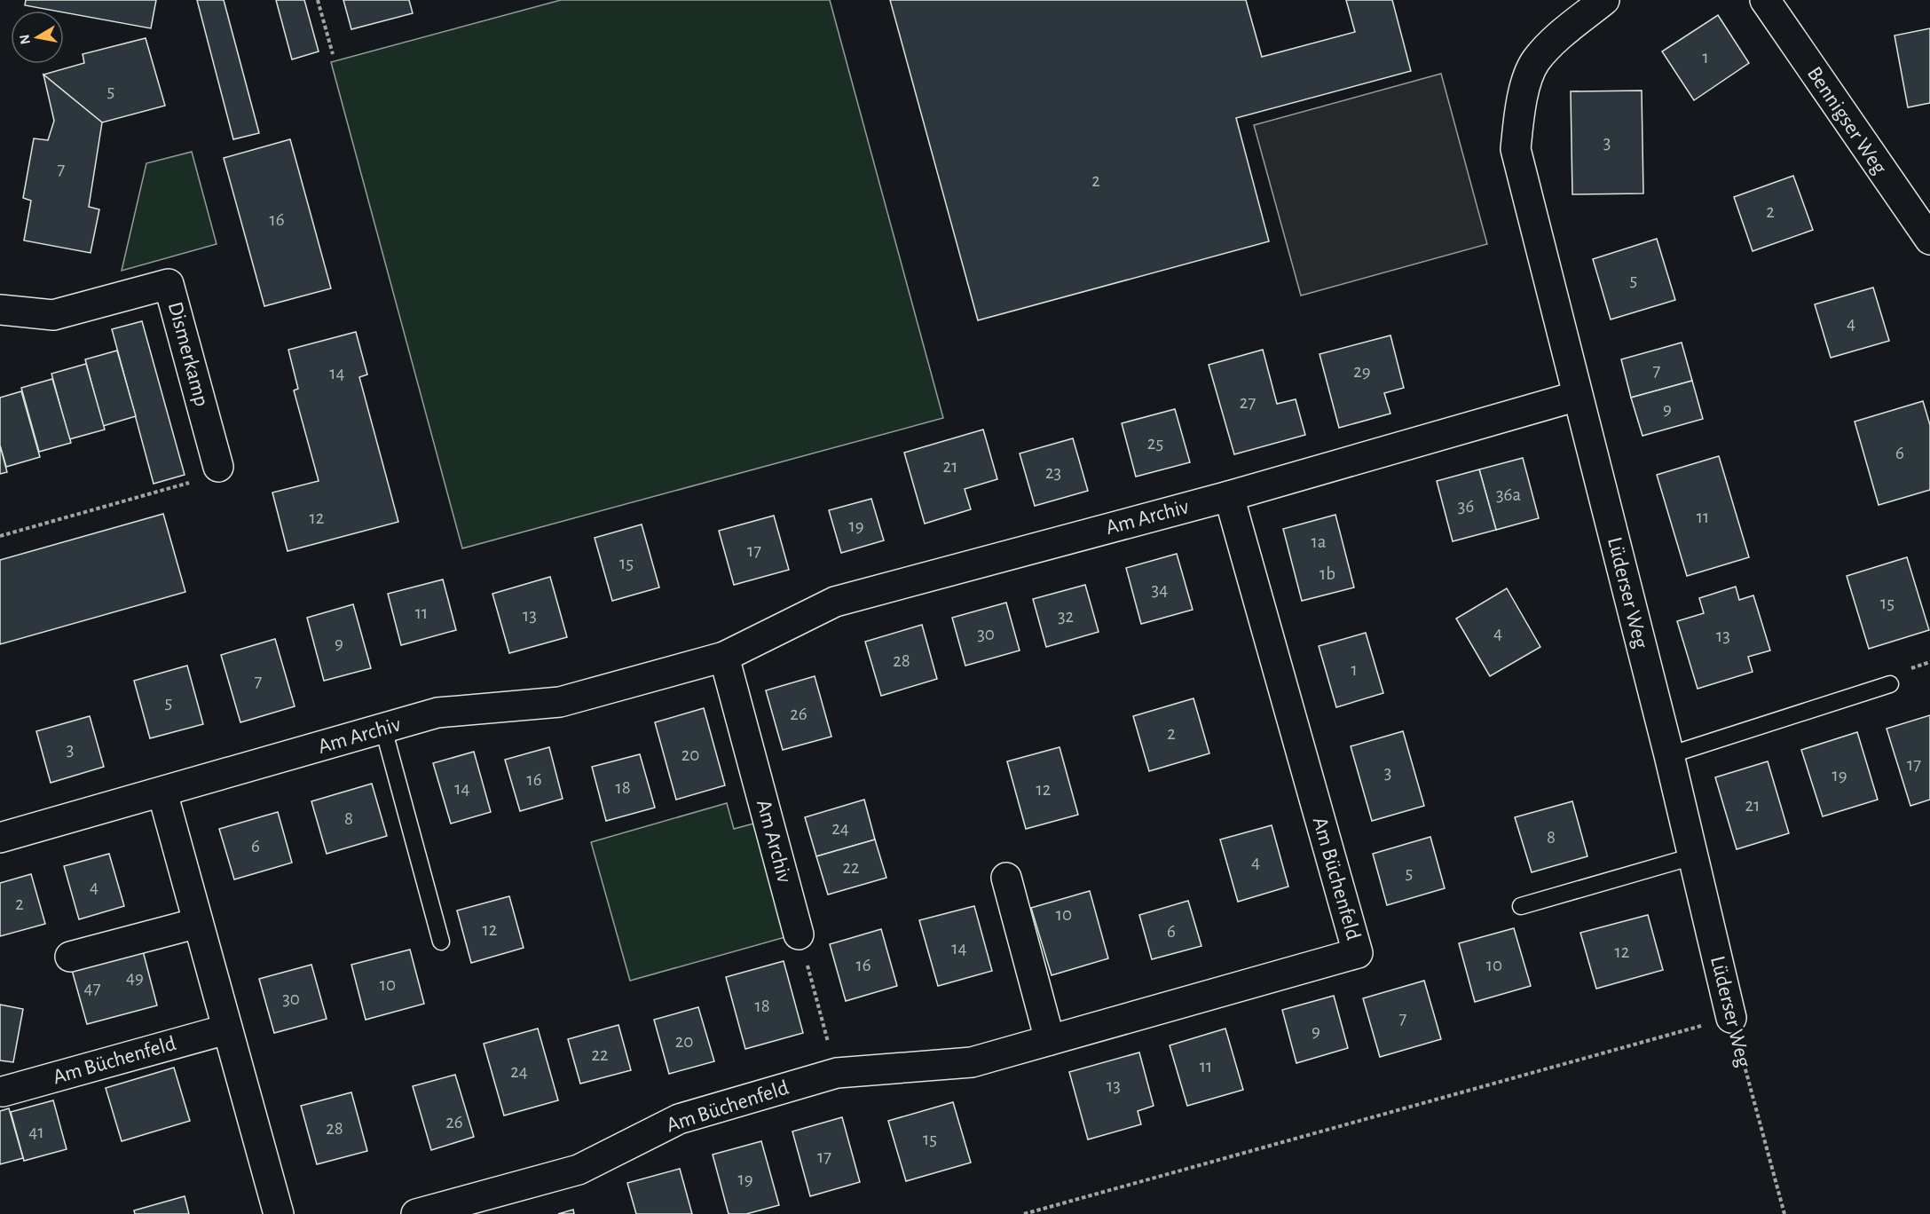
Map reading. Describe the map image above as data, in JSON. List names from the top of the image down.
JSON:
{
  "streets": {
    "street": [
      "Bennigser Weg",
      "Dismerkamp",
      "Am Archiv",
      "Lüderser Weg",
      "Am Büchenfeld"
    ]
  },
  "crossings": [
    ["Am Archiv", "Lüderser Weg"],
    ["Am Archiv", "Am Büchenfeld"]
  ],
  "house_numbers": [
    "1",
    "5",
    "3",
    "7",
    "2",
    "2",
    "16",
    "5",
    "4",
    "7",
    "29",
    "14",
    "27",
    "9",
    "25",
    "6",
    "21",
    "23",
    "36a",
    "36",
    "11",
    "12",
    "19",
    "1a",
    "17",
    "15",
    "1b",
    "34",
    "15",
    "11",
    "13",
    "32",
    "4",
    "30",
    "13",
    "9",
    "28",
    "1",
    "7",
    "5",
    "26",
    "2",
    "3",
    "20",
    "17",
    "3",
    "19",
    "16",
    "18",
    "14",
    "12",
    "21",
    "8",
    "24",
    "8",
    "6",
    "4",
    "22",
    "5",
    "4",
    "2",
    "10",
    "12",
    "6",
    "14",
    "12",
    "16",
    "10",
    "49",
    "10",
    "47",
    "30",
    "18",
    "7",
    "9",
    "20",
    "22",
    "11",
    "24",
    "13",
    "26",
    "28",
    "41",
    "15",
    "17",
    "19"
  ],
  "north": "left"
}
